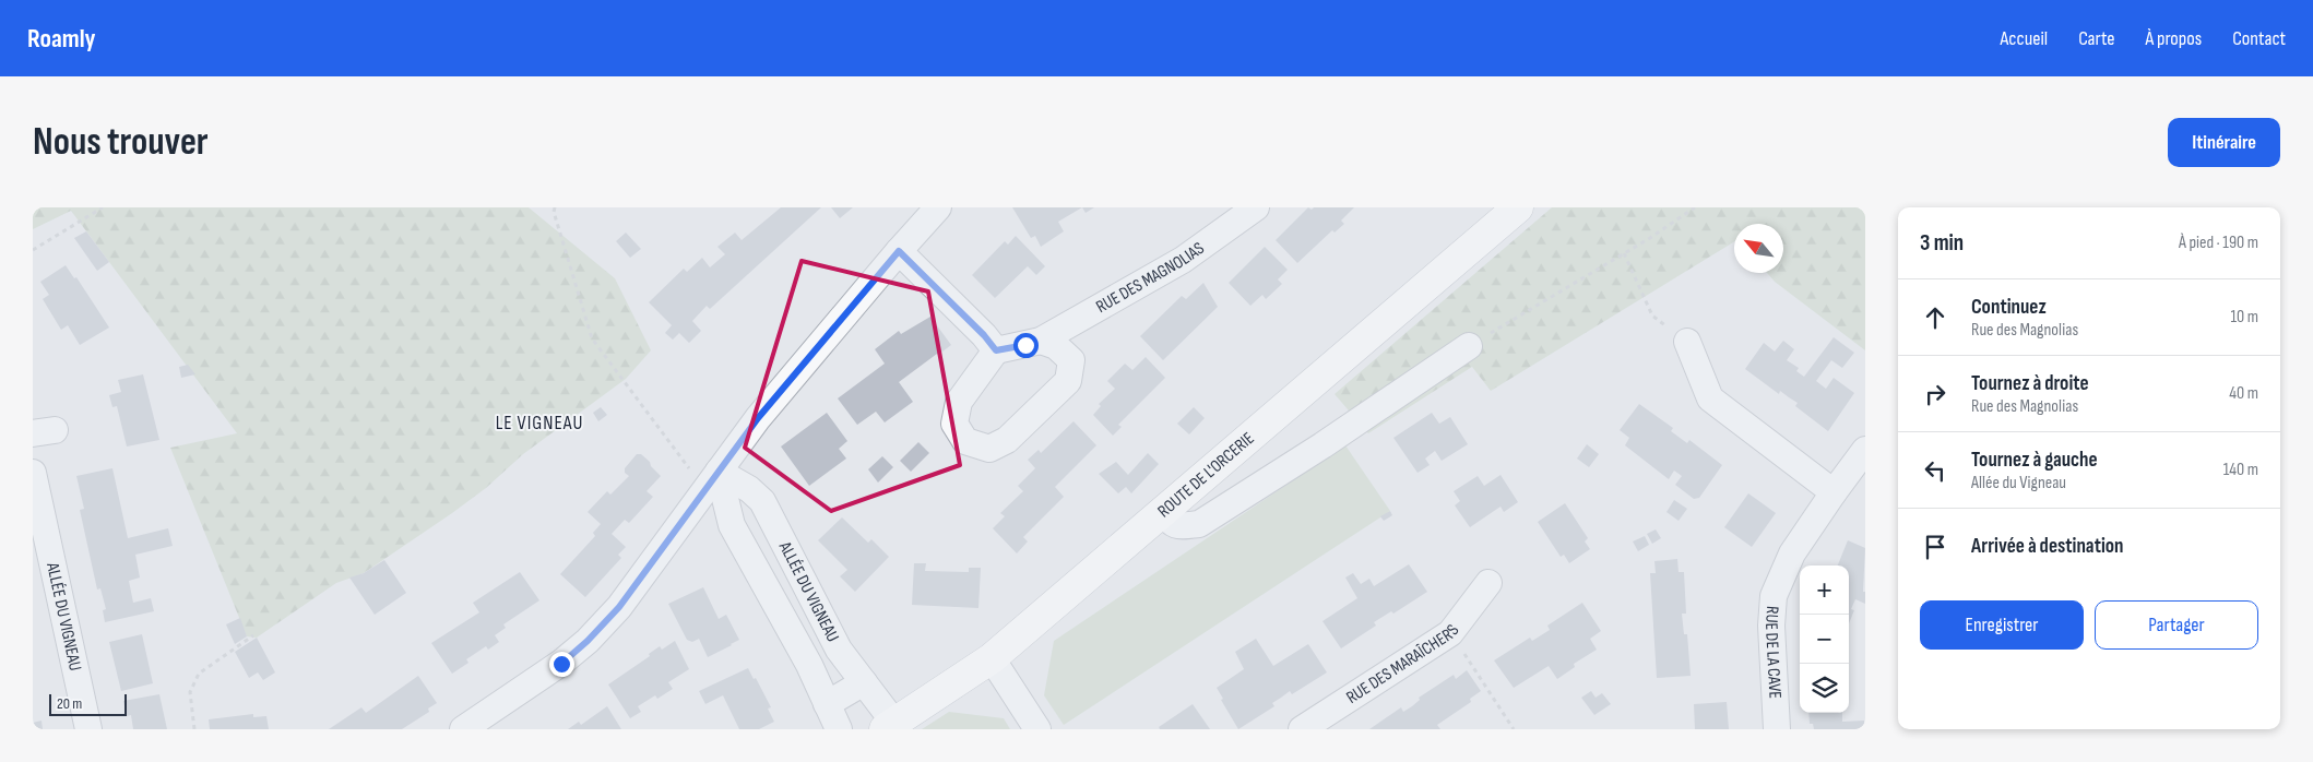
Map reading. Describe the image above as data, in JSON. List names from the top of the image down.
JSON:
{
  "streets": {
    "street": [
      "RUE DES MAGNOLIAS",
      "ROUTE DE L'ORCERIE",
      "ALLÉE DU VIGNEAU",
      "RUE DE LA CAVE",
      "RUE DES MARAÎCHERS"
    ]
  },
  "crossings": [
    ["ROUTE DE L'ORCERIE", "ALLÉE DU VIGNEAU"]
  ],
  "districts": ["LE VIGNEAU"],
  "scale_bar": "20 m",
  "north": "top left",
  "page": {
    "header": "Roamly",
    "nav": [
      "Accueil",
      "Carte",
      "À propos",
      "Contact"
    ],
    "buttons": [
      "Itinéraire",
      ["Enregistrer", "Partager"]
    ],
    "title": "Nous trouver",
    "heading": ["3 min", "À pied · 190 m"],
    "list": [
      ["Continuez", "Rue des Magnolias", "10 m"],
      ["Tournez à droite", "Rue des Magnolias", "40 m"],
      ["Tournez à gauche", "Allée du Vigneau", "140 m"],
      "Arrivée à destination"
    ],
    "map_buttons": ["+", "−"],
    "scale": "20 m"
  }
}
